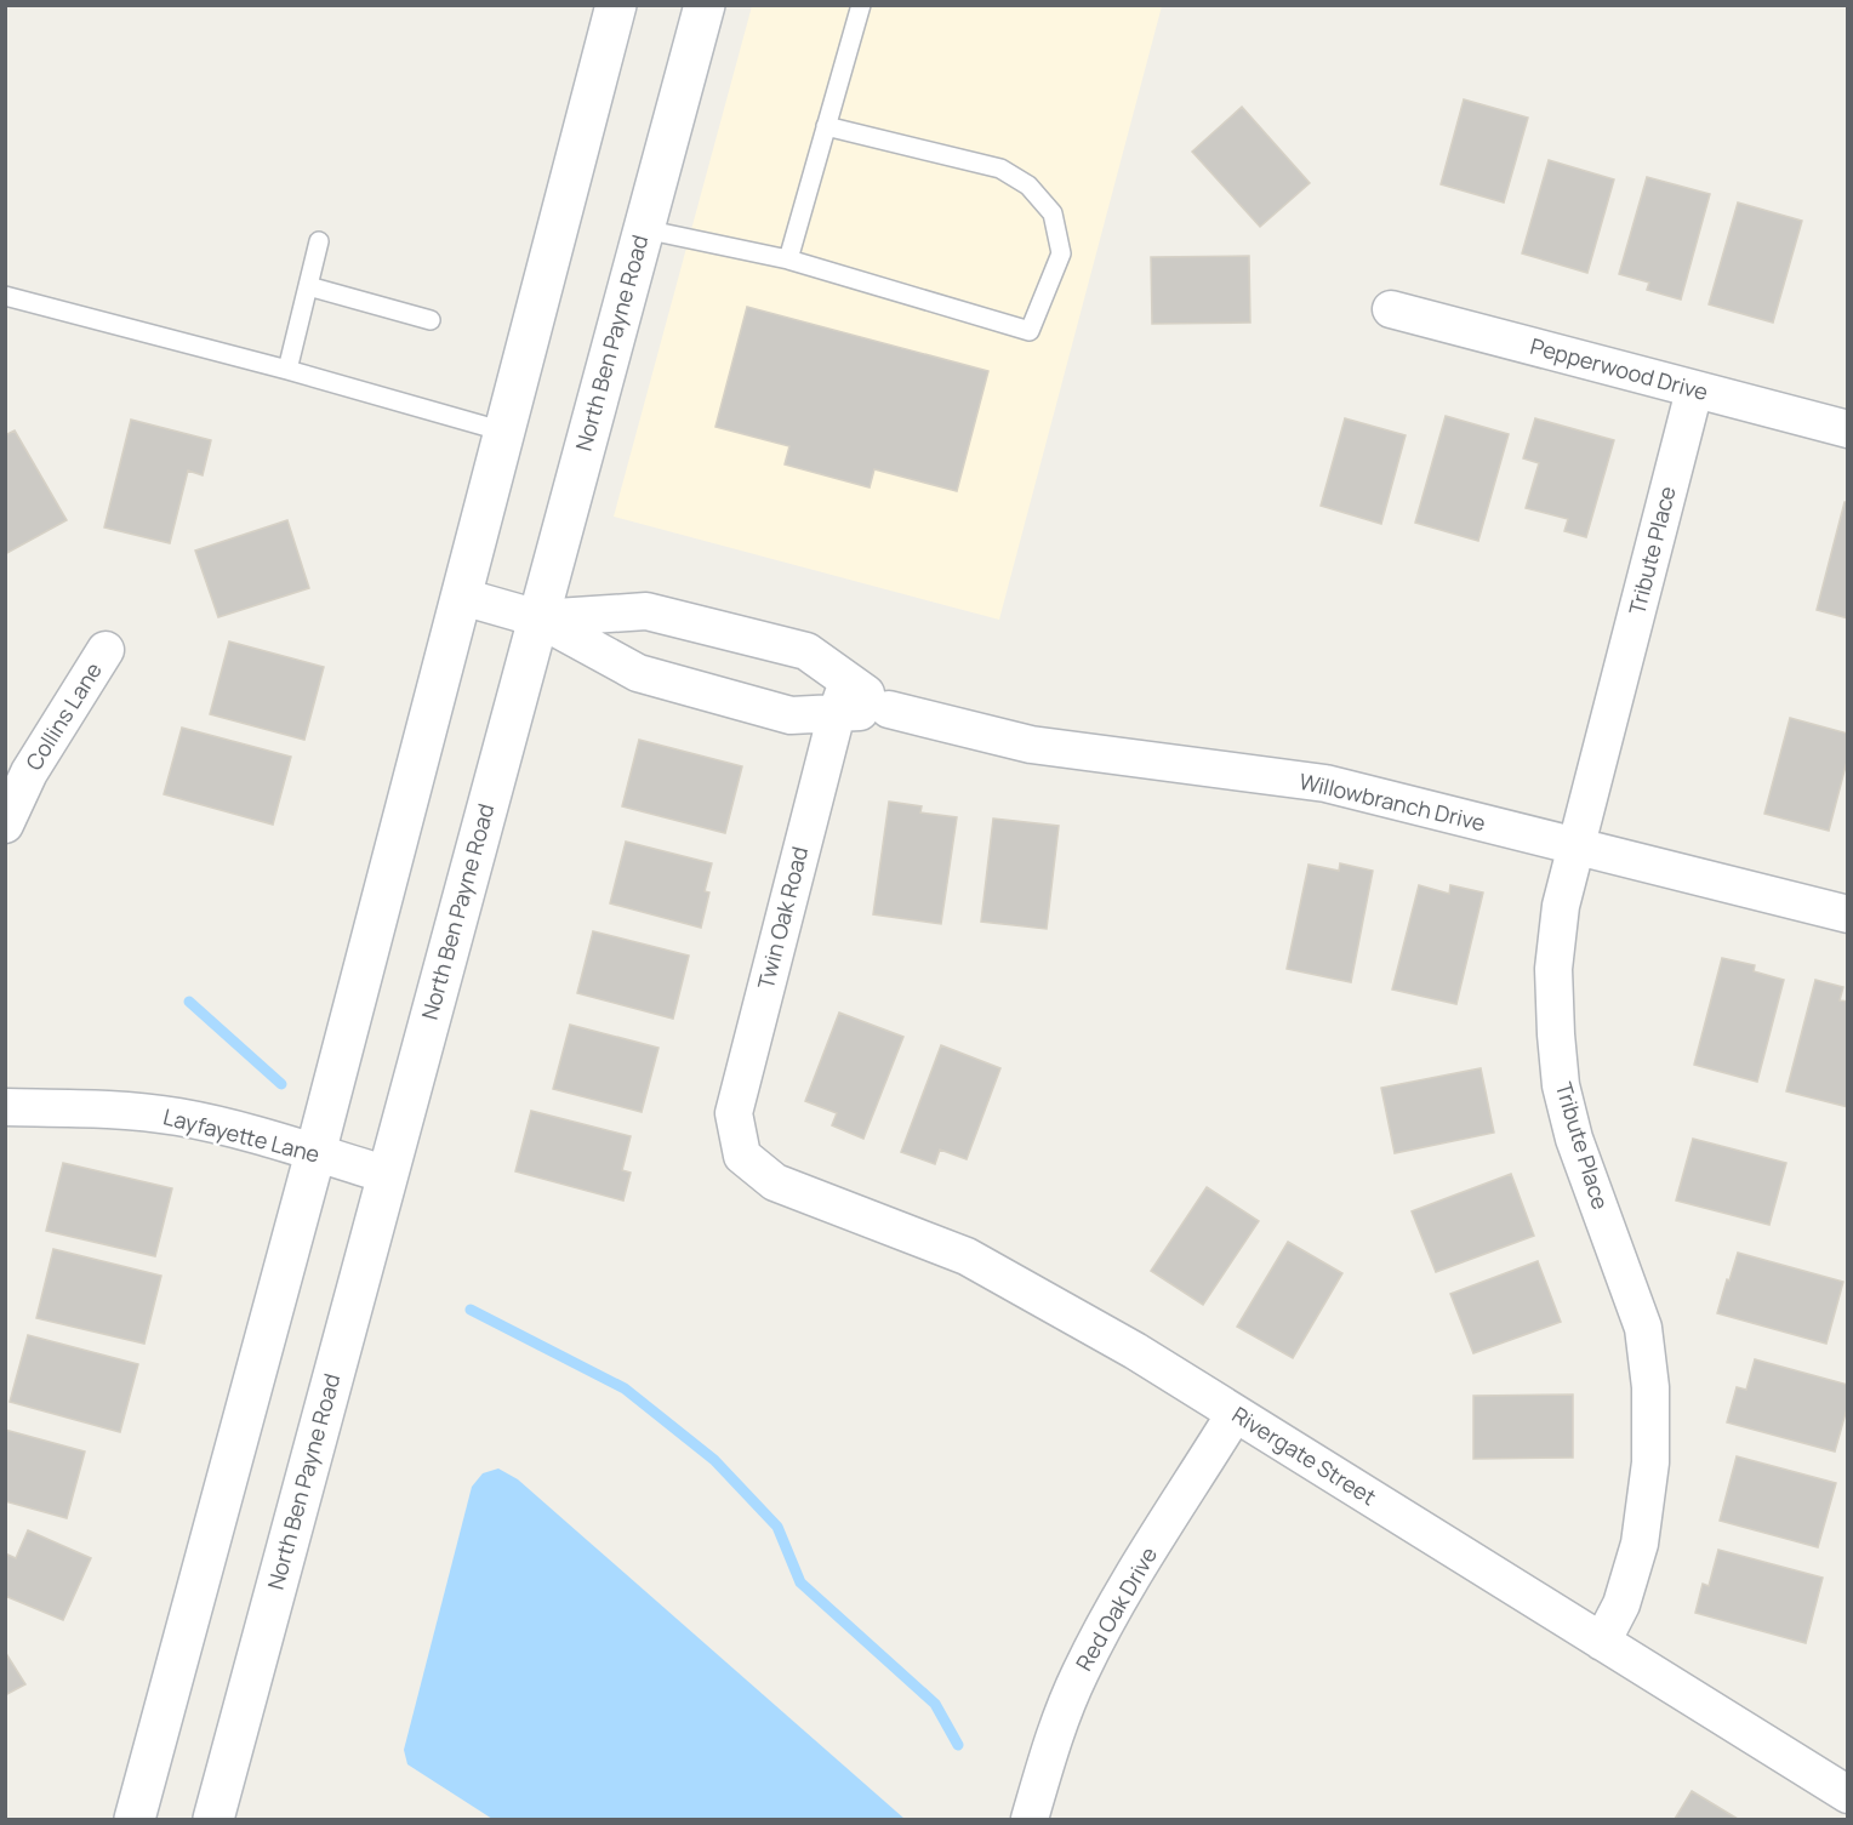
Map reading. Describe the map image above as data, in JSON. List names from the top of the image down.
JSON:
{
  "streets": {
    "street": [
      "North Ben Payne Road",
      "Pepperwood Drive",
      "Tribute Place",
      "Collins Lane",
      "Willowbranch Drive",
      "Twin Oak Road",
      "Layfayette Lane",
      "Rivergate Street",
      "Red Oak Drive"
    ]
  },
  "crossings": [
    ["North Ben Payne Road", "Willowbranch Drive"],
    ["North Ben Payne Road", "Layfayette Lane"],
    ["Pepperwood Drive", "Tribute Place"],
    ["Tribute Place", "Willowbranch Drive"],
    ["Tribute Place", "Rivergate Street"],
    ["Willowbranch Drive", "Twin Oak Road"],
    ["Twin Oak Road", "Rivergate Street"],
    ["Rivergate Street", "Red Oak Drive"]
  ]
}
